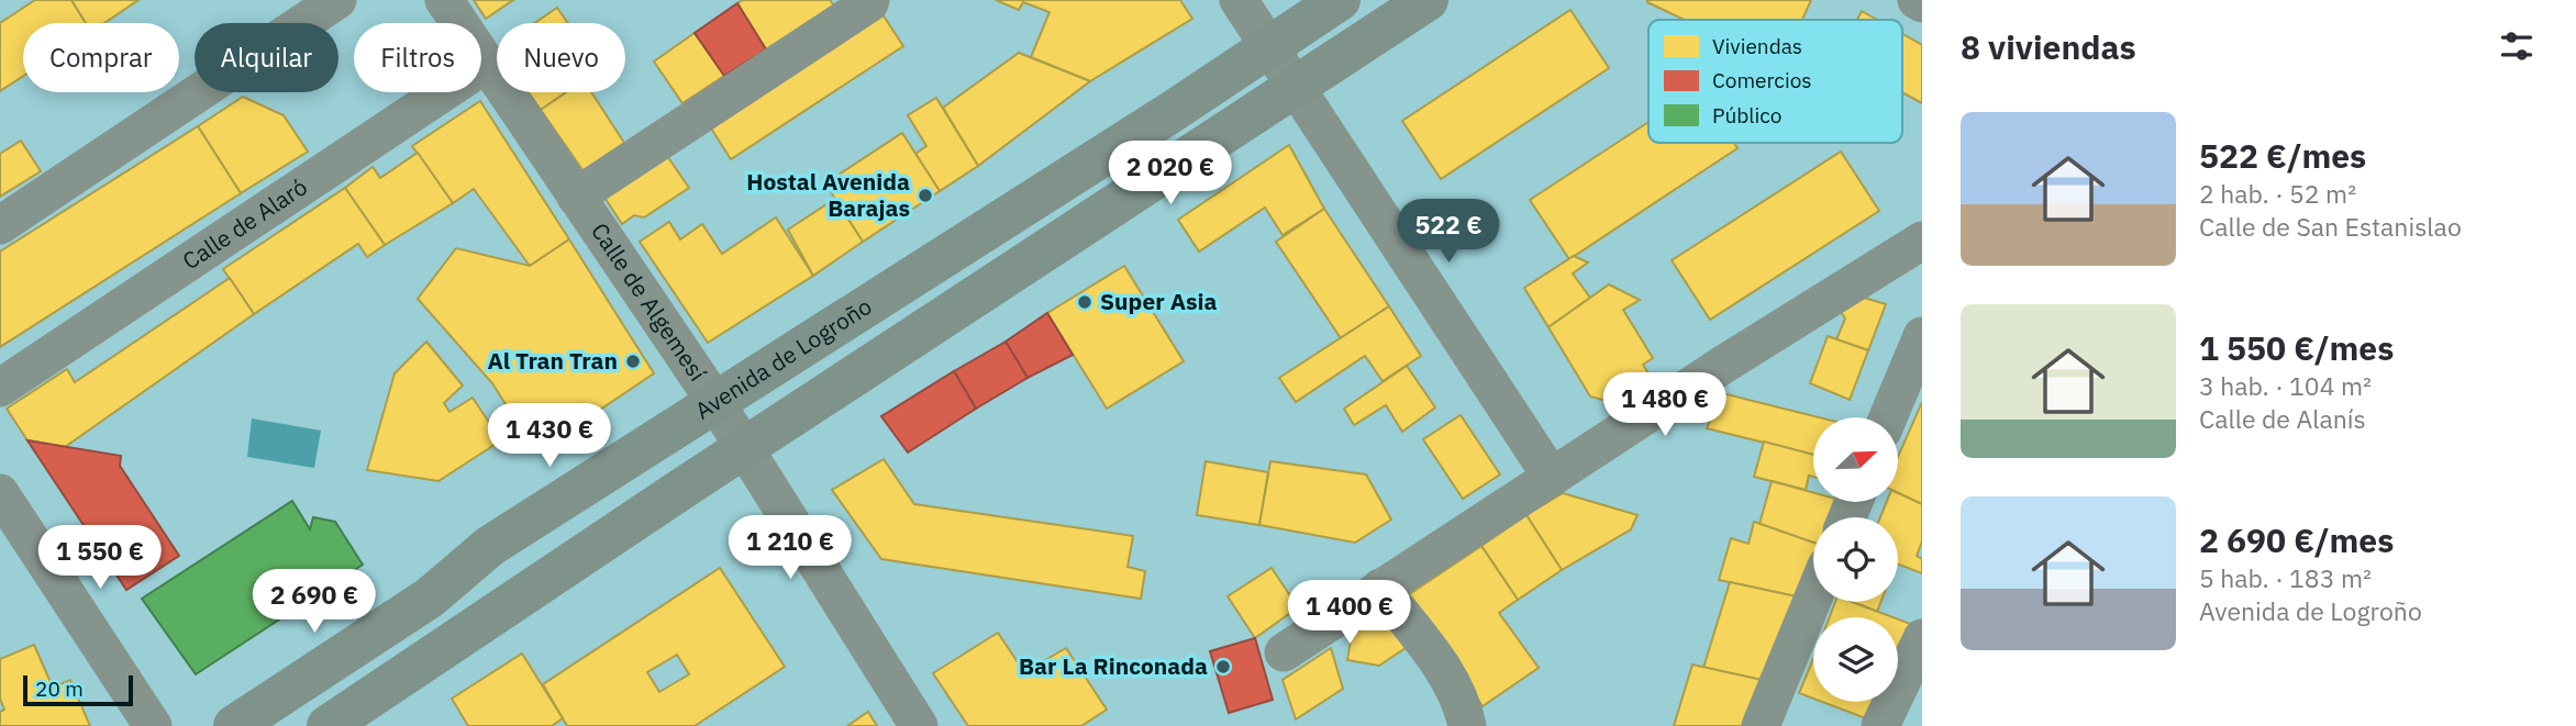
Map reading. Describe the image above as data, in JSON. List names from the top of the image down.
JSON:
{
  "streets": {
    "main road": ["Avenida de Logroño"],
    "street": ["Calle de Alaró", "Calle de Algemesí"]
  },
  "crossings": [
    ["Calle de Alaró", "Calle de Algemesí"],
    ["Calle de Algemesí", "Avenida de Logroño"]
  ],
  "places": [
    "Hostal Avenida Barajas",
    "Super Asia",
    "Al Tran Tran",
    "Bar La Rinconada"
  ],
  "legend": ["Viviendas", "Comercios", "Público"],
  "scale_bar": "20 m",
  "north": "top right",
  "page": {
    "heading": "8 viviendas",
    "chip": [
      "Comprar",
      "Alquilar",
      "Filtros",
      "Nuevo"
    ],
    "list": [
      {
        "name": "522 €/mes",
        "note": "2 hab. · 52 m² · Calle de San Estanislao"
      },
      {
        "name": "1 550 €/mes",
        "note": "3 hab. · 104 m² · Calle de Alanís"
      },
      {
        "name": "2 690 €/mes",
        "note": "5 hab. · 183 m² · Avenida de Logroño"
      }
    ],
    "price": [
      "2 020 €",
      "522 €",
      "1 480 €",
      "1 430 €",
      "1 210 €",
      "1 550 €",
      "2 690 €",
      "1 400 €"
    ],
    "scale": "20 m"
  }
}
